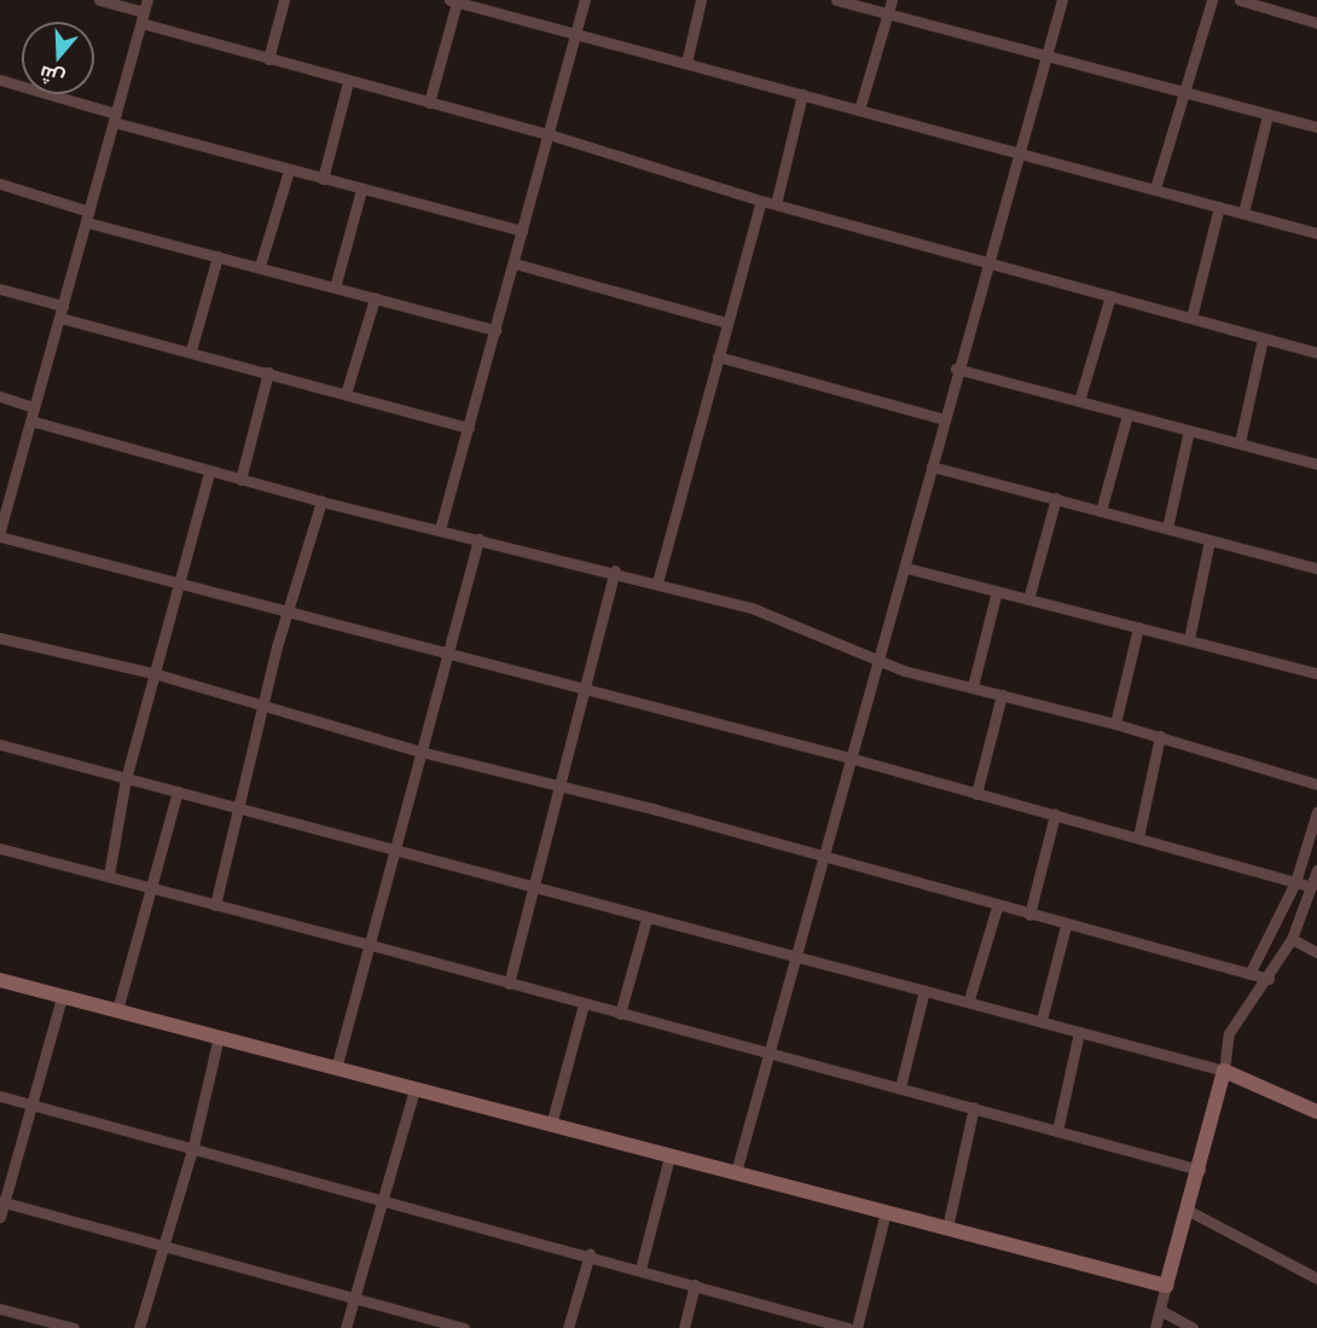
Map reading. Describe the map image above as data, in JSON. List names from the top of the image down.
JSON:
{
  "north": "bottom"
}
